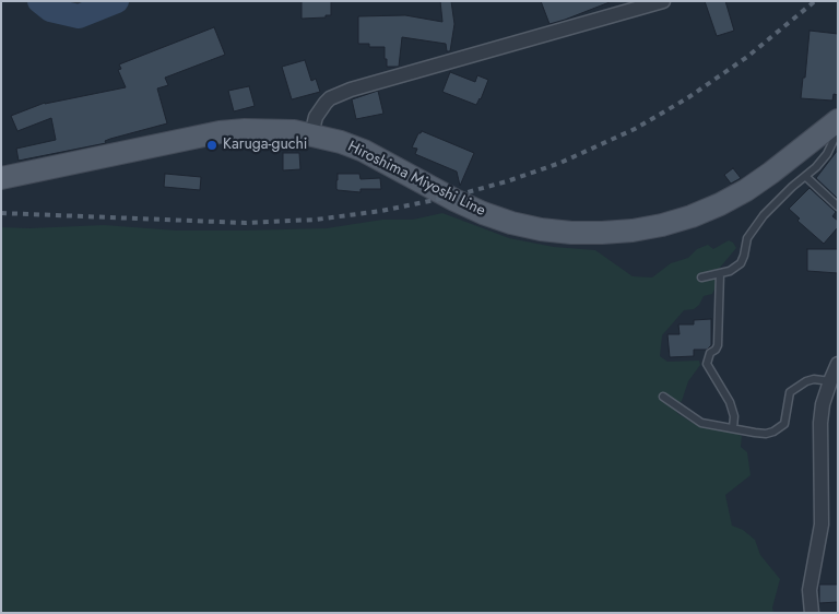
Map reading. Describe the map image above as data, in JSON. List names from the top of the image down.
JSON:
{
  "streets": {
    "main road": ["Hiroshima Miyoshi Line"]
  },
  "places": ["Karuga-guchi"]
}
